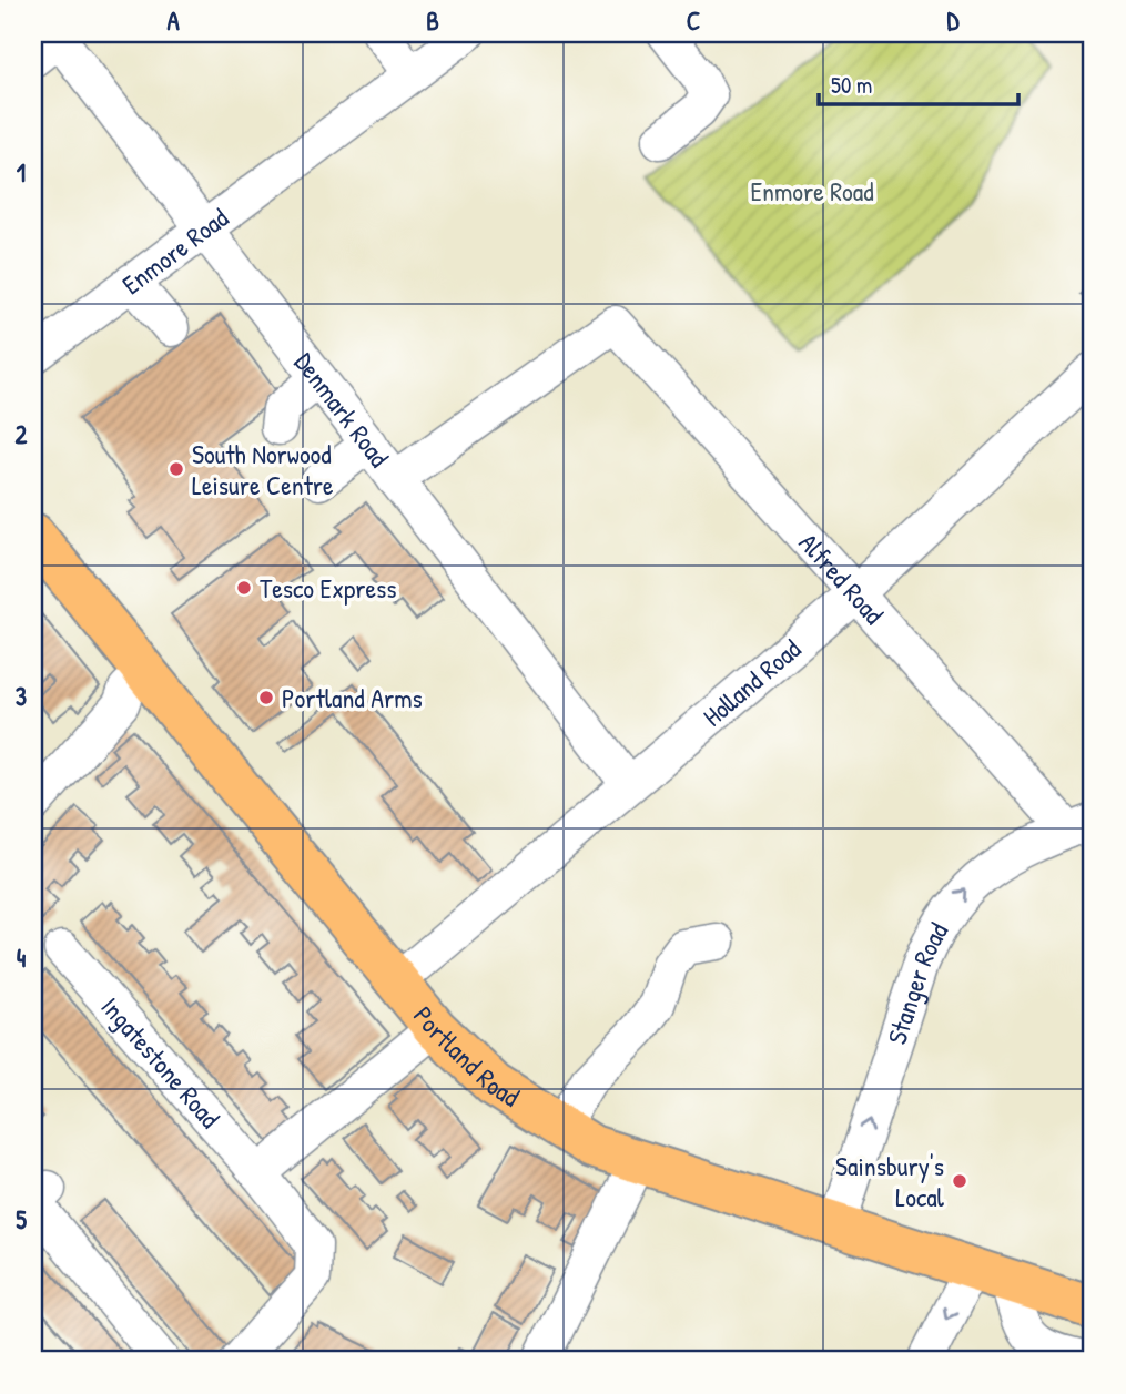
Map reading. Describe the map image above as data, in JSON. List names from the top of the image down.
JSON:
{
  "streets": {
    "main road": ["Portland Road"],
    "street": [
      "Enmore Road",
      "Denmark Road",
      "Alfred Road",
      "Holland Road",
      "Stanger Road",
      "Ingatestone Road"
    ]
  },
  "crossings": [
    ["Enmore Road", "Denmark Road"],
    ["Denmark Road", "Alfred Road"],
    ["Denmark Road", "Holland Road"],
    ["Alfred Road", "Holland Road"],
    ["Alfred Road", "Stanger Road"],
    ["Holland Road", "Portland Road"],
    ["Stanger Road", "Portland Road"]
  ],
  "parks": ["Enmore Road"],
  "places": [
    "South Norwood Leisure Centre",
    "Tesco Express",
    "Portland Arms",
    "Sainsbury's Local"
  ],
  "scale_bar": "50 m",
  "grid": {
    "columns": [
      "A",
      "B",
      "C",
      "D"
    ],
    "rows": [
      "1",
      "2",
      "3",
      "4",
      "5"
    ]
  }
}
